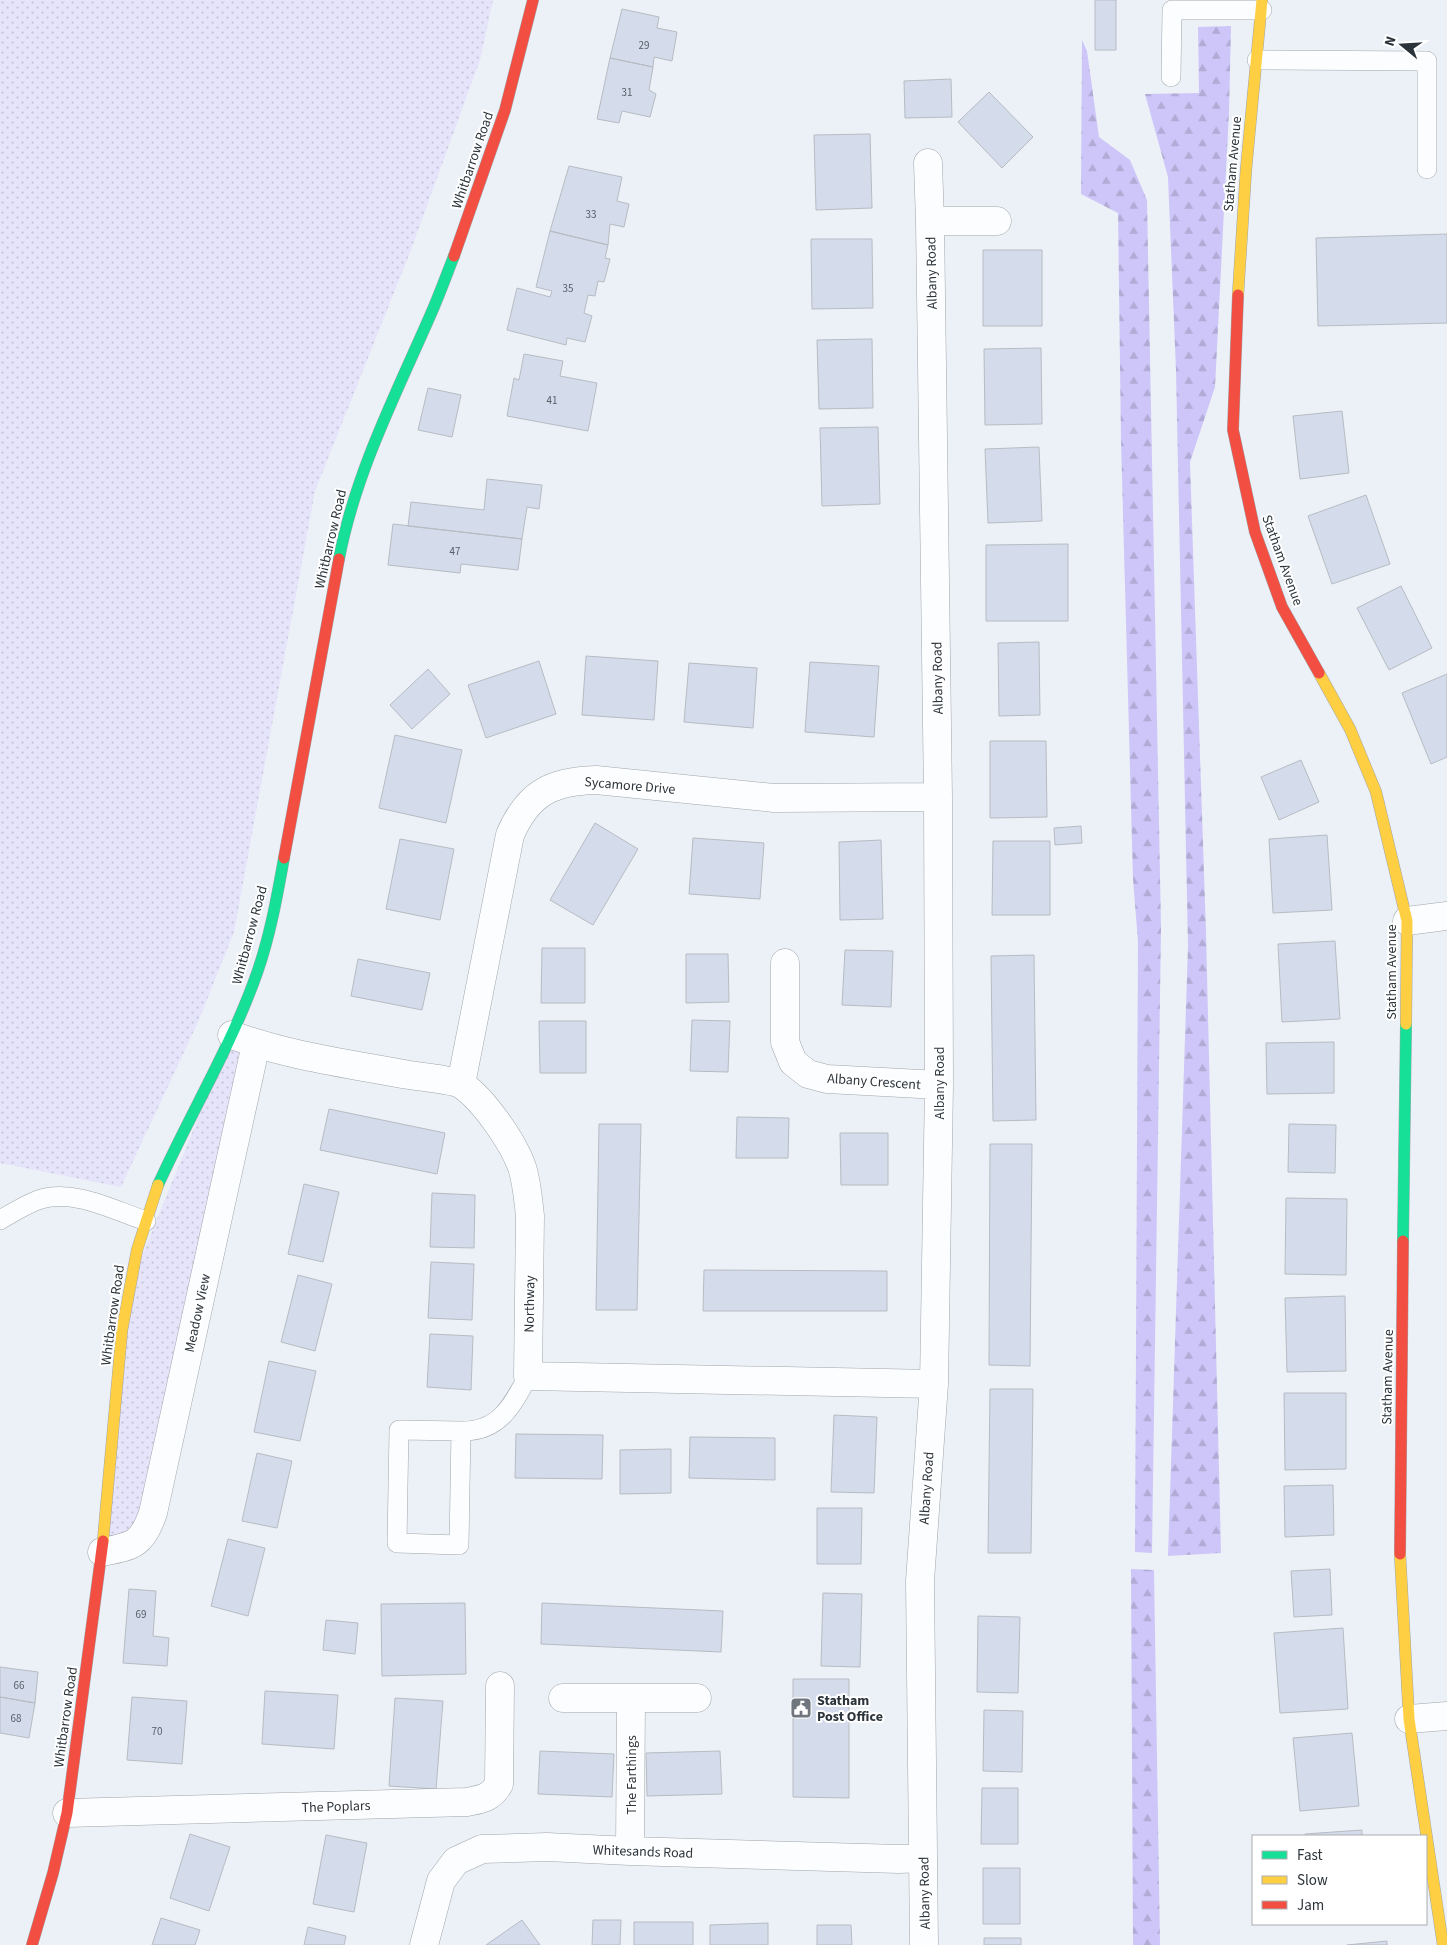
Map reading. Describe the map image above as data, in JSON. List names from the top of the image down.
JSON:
{
  "streets": {
    "street": [
      "Whitbarrow Road",
      "Statham Avenue",
      "Albany Road",
      "Sycamore Drive",
      "Albany Crescent",
      "Northway",
      "Meadow View",
      "The Farthings",
      "The Poplars",
      "Whitesands Road"
    ]
  },
  "crossings": [
    ["Whitbarrow Road", "Meadow View"],
    ["Whitbarrow Road", "The Poplars"],
    ["Albany Road", "Sycamore Drive"],
    ["Albany Road", "Albany Crescent"],
    ["Albany Road", "Whitesands Road"],
    ["Sycamore Drive", "Northway"],
    ["The Farthings", "Whitesands Road"]
  ],
  "places": {
    "public building": ["Statham Post Office"]
  },
  "house_numbers": [
    "29",
    "31",
    "33",
    "35",
    "41",
    "47",
    "69",
    "66",
    "68",
    "70"
  ],
  "legend": ["Fast", "Slow", "Jam"],
  "north": "left"
}
